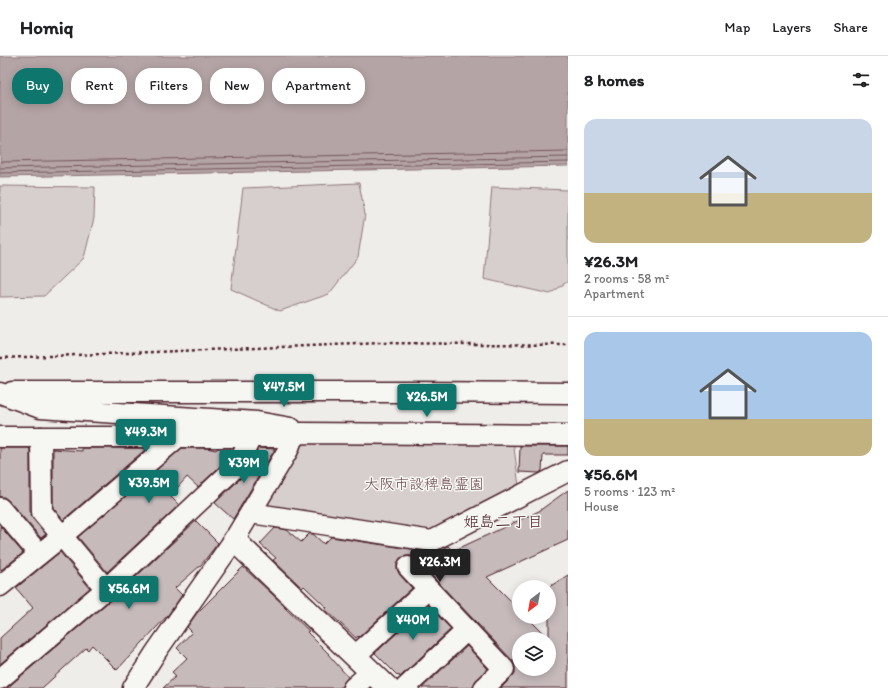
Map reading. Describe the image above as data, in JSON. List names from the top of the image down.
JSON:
{
  "districts": ["姫島二丁目"],
  "parks": ["大阪市設稗島霊園"],
  "north": "bottom left",
  "page": {
    "header": "Homiq",
    "nav": ["Map", "Layers", "Share"],
    "heading": "8 homes",
    "chip": [
      "Buy",
      "Rent",
      "Filters",
      "New",
      "Apartment"
    ],
    "list": [
      {
        "name": "¥26.3M",
        "note": "2 rooms · 58 m² · Apartment"
      },
      {
        "name": "¥56.6M",
        "note": "5 rooms · 123 m² · House"
      }
    ],
    "price": [
      "¥47.5M",
      "¥26.5M",
      "¥49.3M",
      "¥39M",
      "¥39.5M",
      "¥26.3M",
      "¥56.6M",
      "¥40M"
    ]
  }
}
